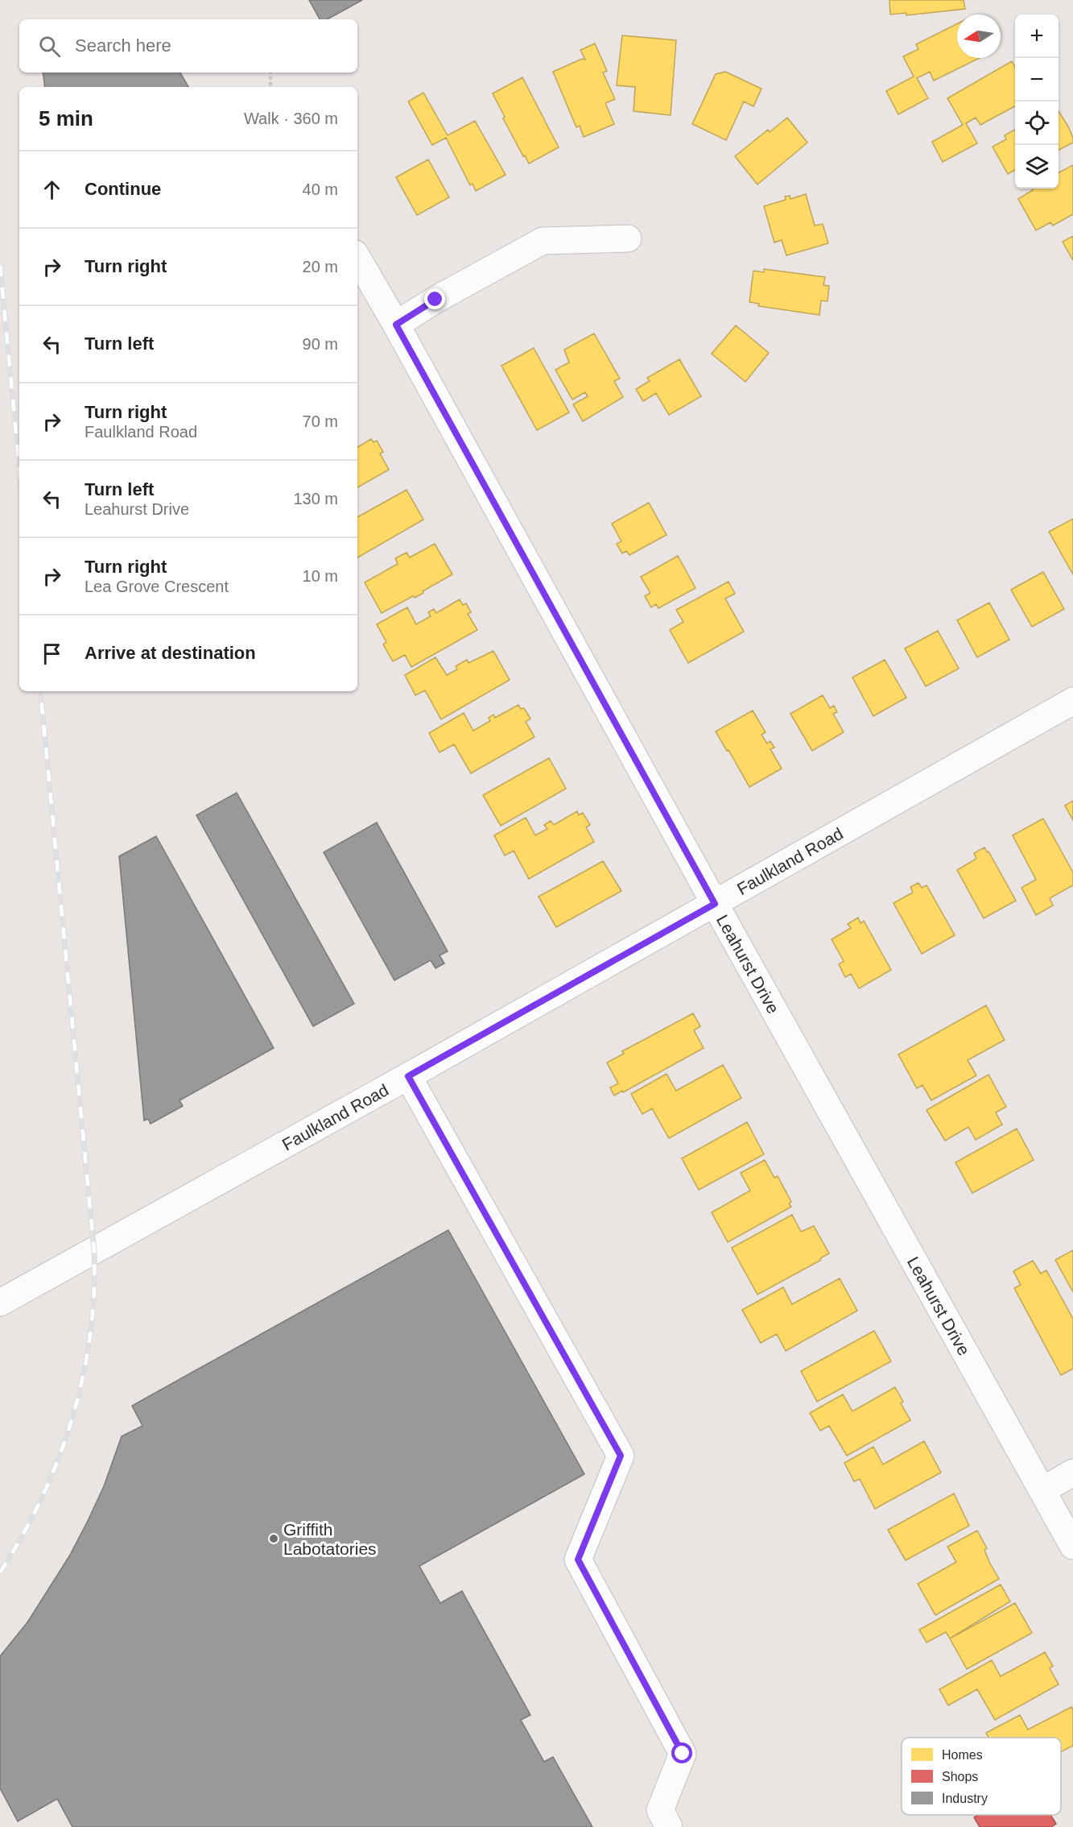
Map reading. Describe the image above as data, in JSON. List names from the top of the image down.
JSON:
{
  "streets": {
    "street": ["Faulkland Road", "Leahurst Drive"]
  },
  "crossings": [
    ["Faulkland Road", "Leahurst Drive"]
  ],
  "places": ["Griffith Labotatories"],
  "legend": ["Homes", "Shops", "Industry"],
  "north": "left",
  "page": {
    "map_buttons": ["+", "−"],
    "search": "Search here",
    "heading": ["5 min", "Walk · 360 m"],
    "list": [
      ["Continue", "40 m"],
      ["Turn right", "20 m"],
      ["Turn left", "90 m"],
      ["Turn right", "Faulkland Road", "70 m"],
      ["Turn left", "Leahurst Drive", "130 m"],
      ["Turn right", "Lea Grove Crescent", "10 m"],
      "Arrive at destination"
    ]
  }
}
